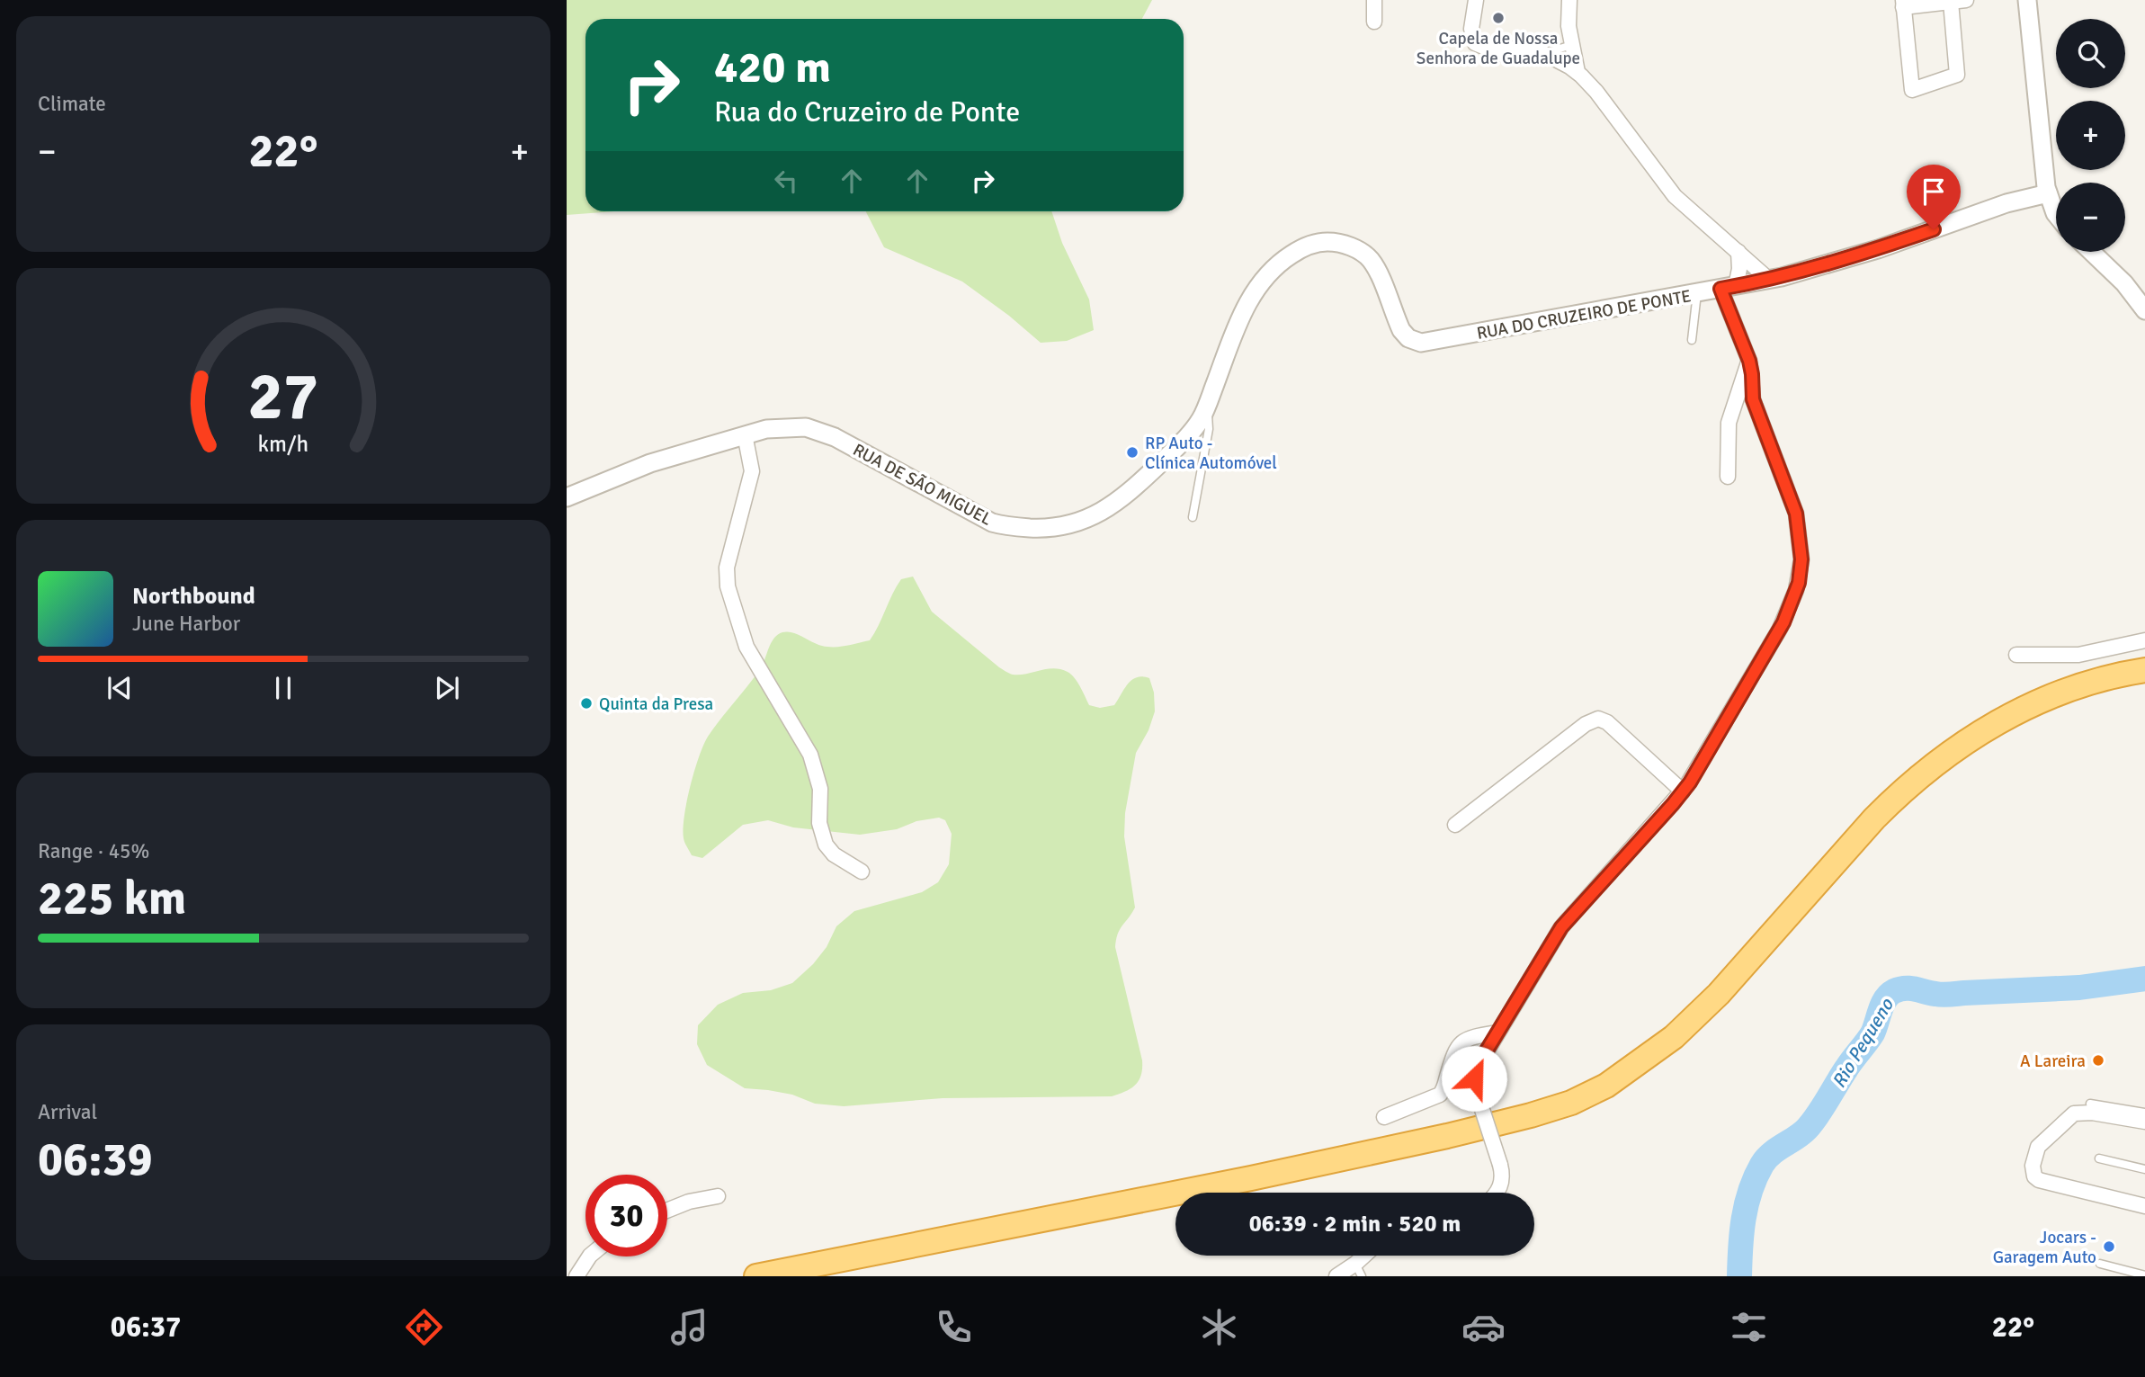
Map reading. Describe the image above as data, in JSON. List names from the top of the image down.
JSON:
{
  "streets": {
    "street": ["RUA DO CRUZEIRO DE PONTE", "RUA DE SÃO MIGUEL"]
  },
  "crossings": [
    ["RUA DO CRUZEIRO DE PONTE", "RUA DE SÃO MIGUEL"]
  ],
  "water": ["Rio Pequeno"],
  "places": [
    "Capela de Nossa Senhora de Guadalupe",
    "RP Auto - Clínica Automóvel",
    "Quinta da Presa",
    "A Lareira",
    "Jocars - Garagem Auto"
  ],
  "page": {
    "tile": [
      "Climate",
      ["Range · 45%", "225 km"],
      ["Arrival", "06:39"]
    ],
    "map_buttons": ["+", "−"],
    "turn": ["420 m", "Rua do Cruzeiro de Ponte"],
    "heat": ["−", "22°", "+"],
    "song": ["Northbound", "June Harbor"],
    "limit": "30",
    "trip": "06:39 · 2 min · 520 m",
    "tabs": ["06:37", "22°"],
    "gauge": ["27", "km/h"]
  }
}
